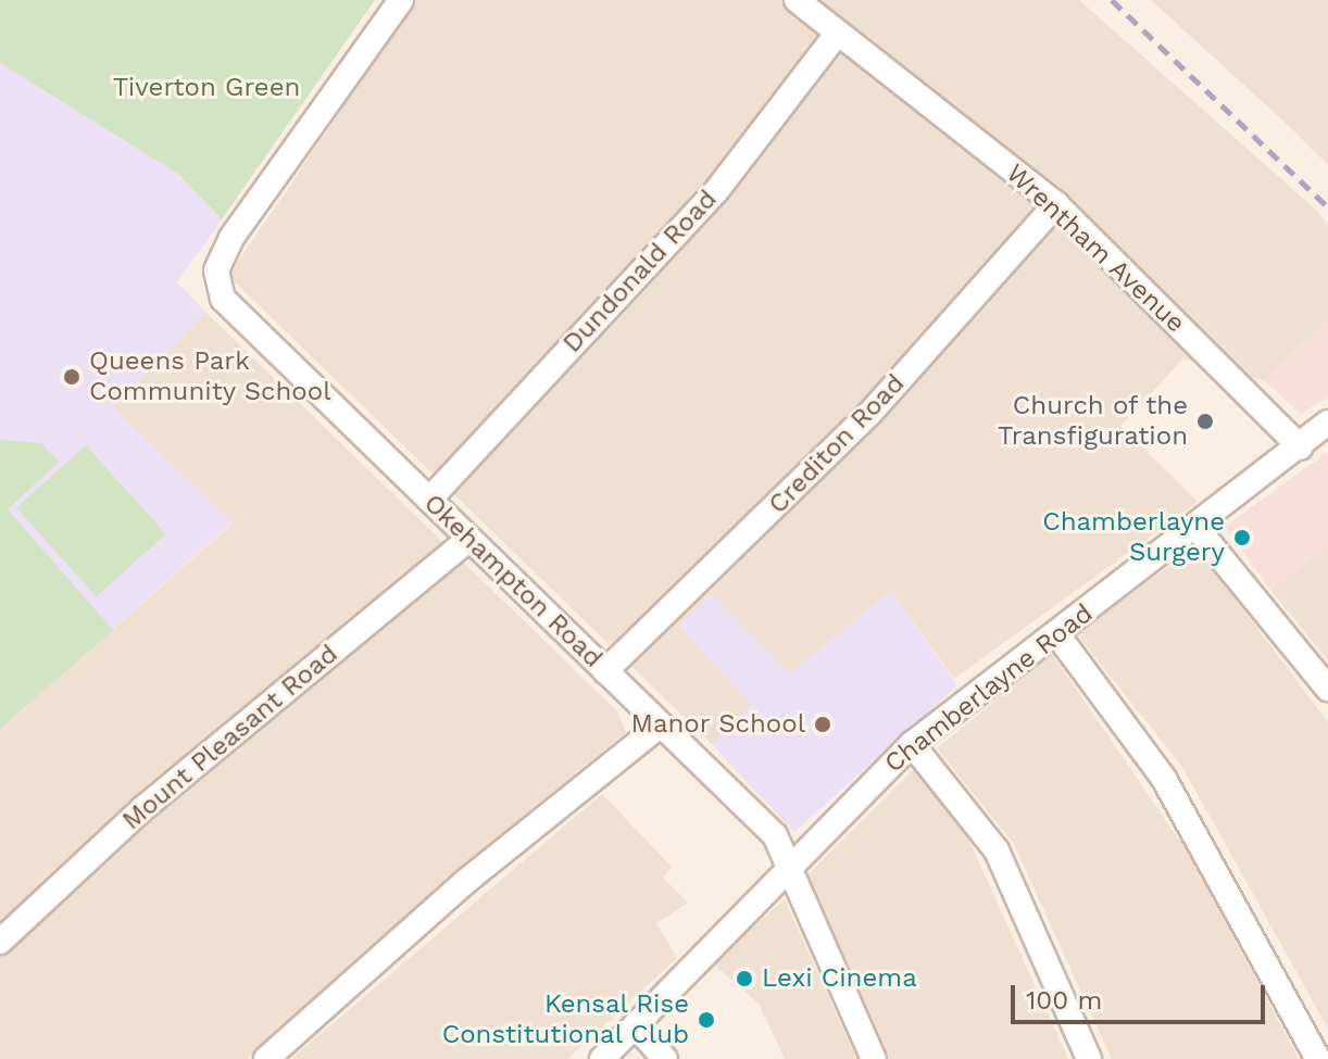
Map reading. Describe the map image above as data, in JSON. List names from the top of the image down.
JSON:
{
  "streets": {
    "street": [
      "Wrentham Avenue",
      "Dundonald Road",
      "Crediton Road",
      "Okehampton Road",
      "Chamberlayne Road",
      "Mount Pleasant Road"
    ]
  },
  "crossings": [
    ["Wrentham Avenue", "Dundonald Road"],
    ["Wrentham Avenue", "Crediton Road"],
    ["Wrentham Avenue", "Chamberlayne Road"],
    ["Dundonald Road", "Okehampton Road"],
    ["Crediton Road", "Okehampton Road"],
    ["Okehampton Road", "Chamberlayne Road"],
    ["Okehampton Road", "Mount Pleasant Road"]
  ],
  "parks": ["Tiverton Green"],
  "places": [
    "Queens Park Community School",
    "Church of the Transfiguration",
    "Chamberlayne Surgery",
    "Manor School",
    "Lexi Cinema",
    "Kensal Rise Constitutional Club"
  ],
  "scale_bar": "100 m"
}
